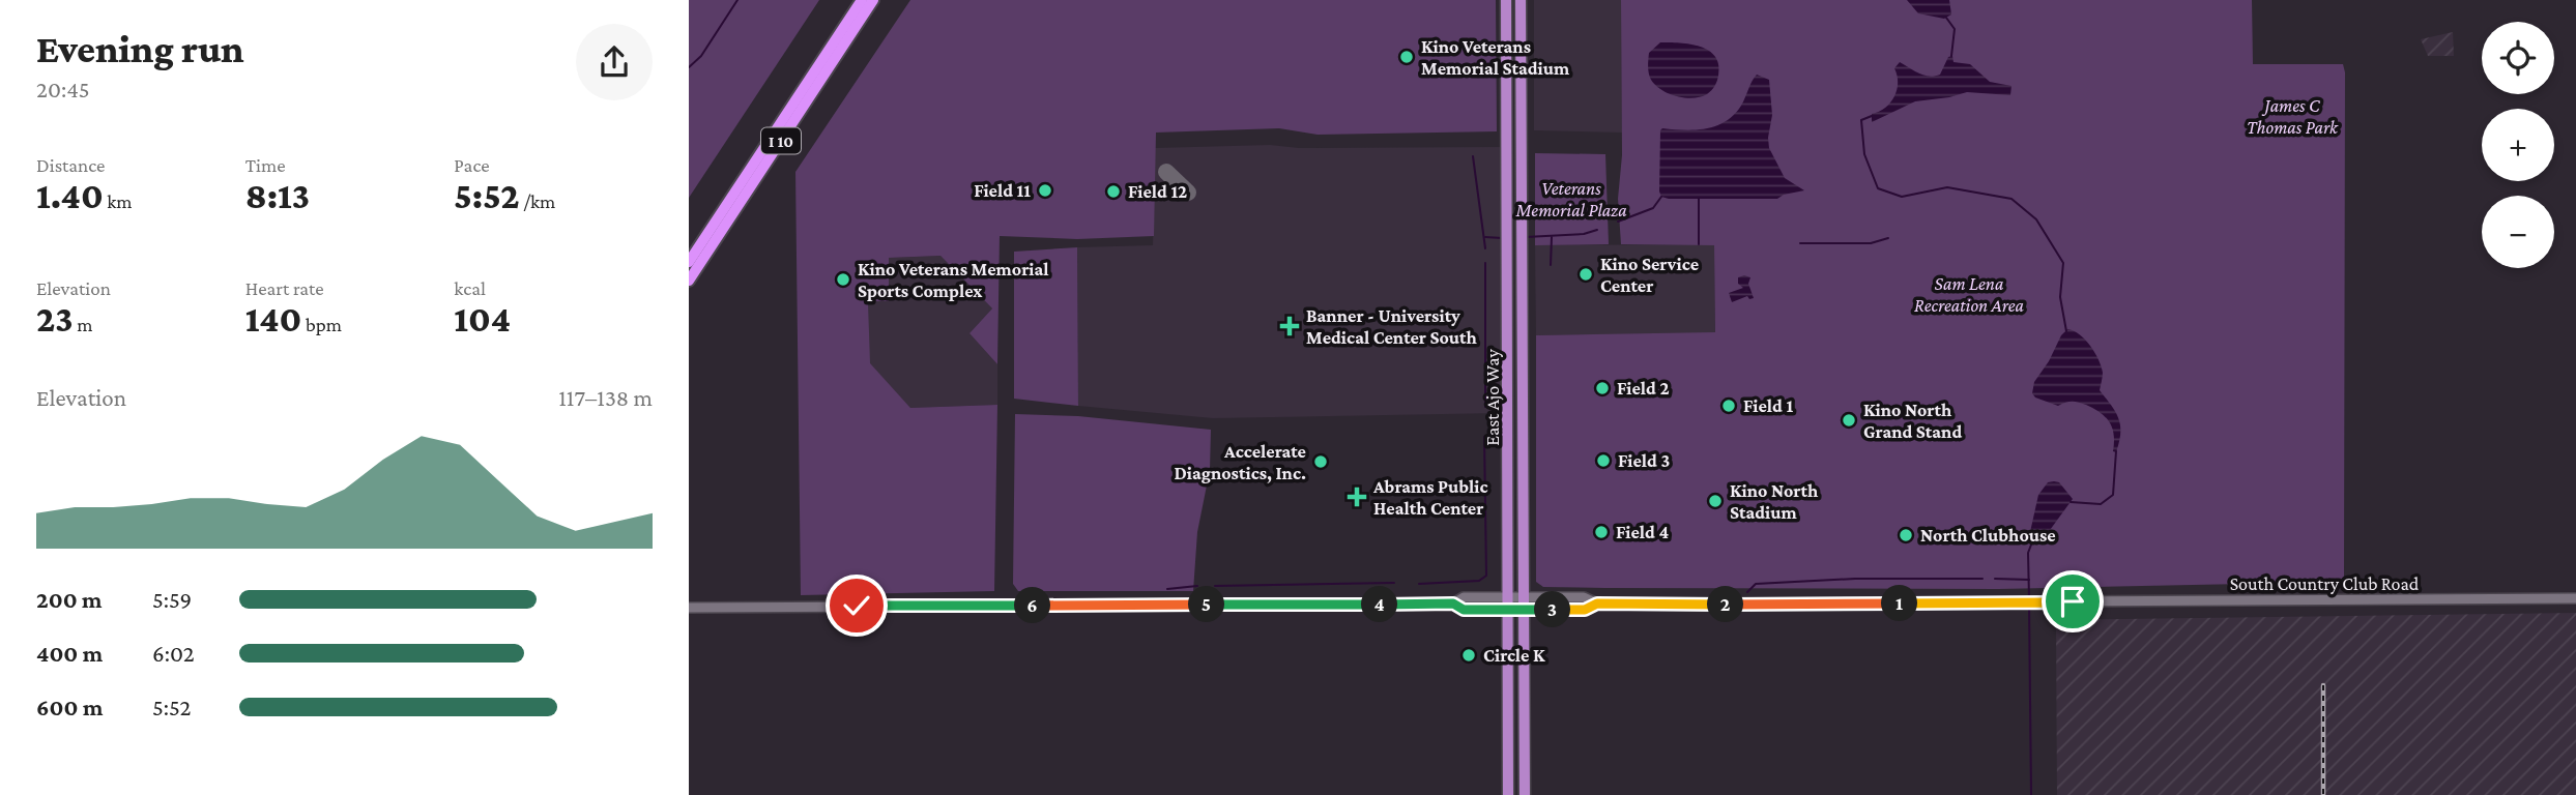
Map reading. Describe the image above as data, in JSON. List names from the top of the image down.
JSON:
{
  "streets": {
    "highway": ["I 10"],
    "main road": ["East Ajo Way"],
    "street": ["South Country Club Road"]
  },
  "crossings": [
    ["East Ajo Way", "South Country Club Road"]
  ],
  "parks": ["James C Thomas Park", "Veterans Memorial Plaza", "Sam Lena Recreation Area"],
  "places": {
    "other": [
      "Kino Veterans Memorial Stadium",
      "Field 11",
      "Field 12",
      "Kino Service Center",
      "Kino Veterans Memorial Sports Complex",
      "Field 2",
      "Field 1",
      "Kino North Grand Stand",
      "Field 3",
      "Accelerate Diagnostics, Inc.",
      "Kino North Stadium",
      "Field 4",
      "North Clubhouse",
      "Circle K"
    ],
    "health": ["Banner - University Medical Center South", "Abrams Public Health Center"]
  },
  "page": {
    "heading": ["Evening run", "20:45"],
    "map_buttons": ["+", "−"],
    "stats": [
      ["Distance", "1.40 km"],
      ["Time", "8:13"],
      ["Pace", "5:52 /km"],
      ["Elevation", "23 m"],
      ["Heart rate", "140 bpm"],
      ["kcal", "104"]
    ],
    "chart": ["Elevation", "117–138 m"],
    "list": [
      {
        "name": "200 m",
        "note": "5:59"
      },
      {
        "name": "400 m",
        "note": "6:02"
      },
      {
        "name": "600 m",
        "note": "5:52"
      }
    ],
    "pins": [
      "1",
      "2",
      "4",
      "5",
      "6",
      "3"
    ]
  }
}
